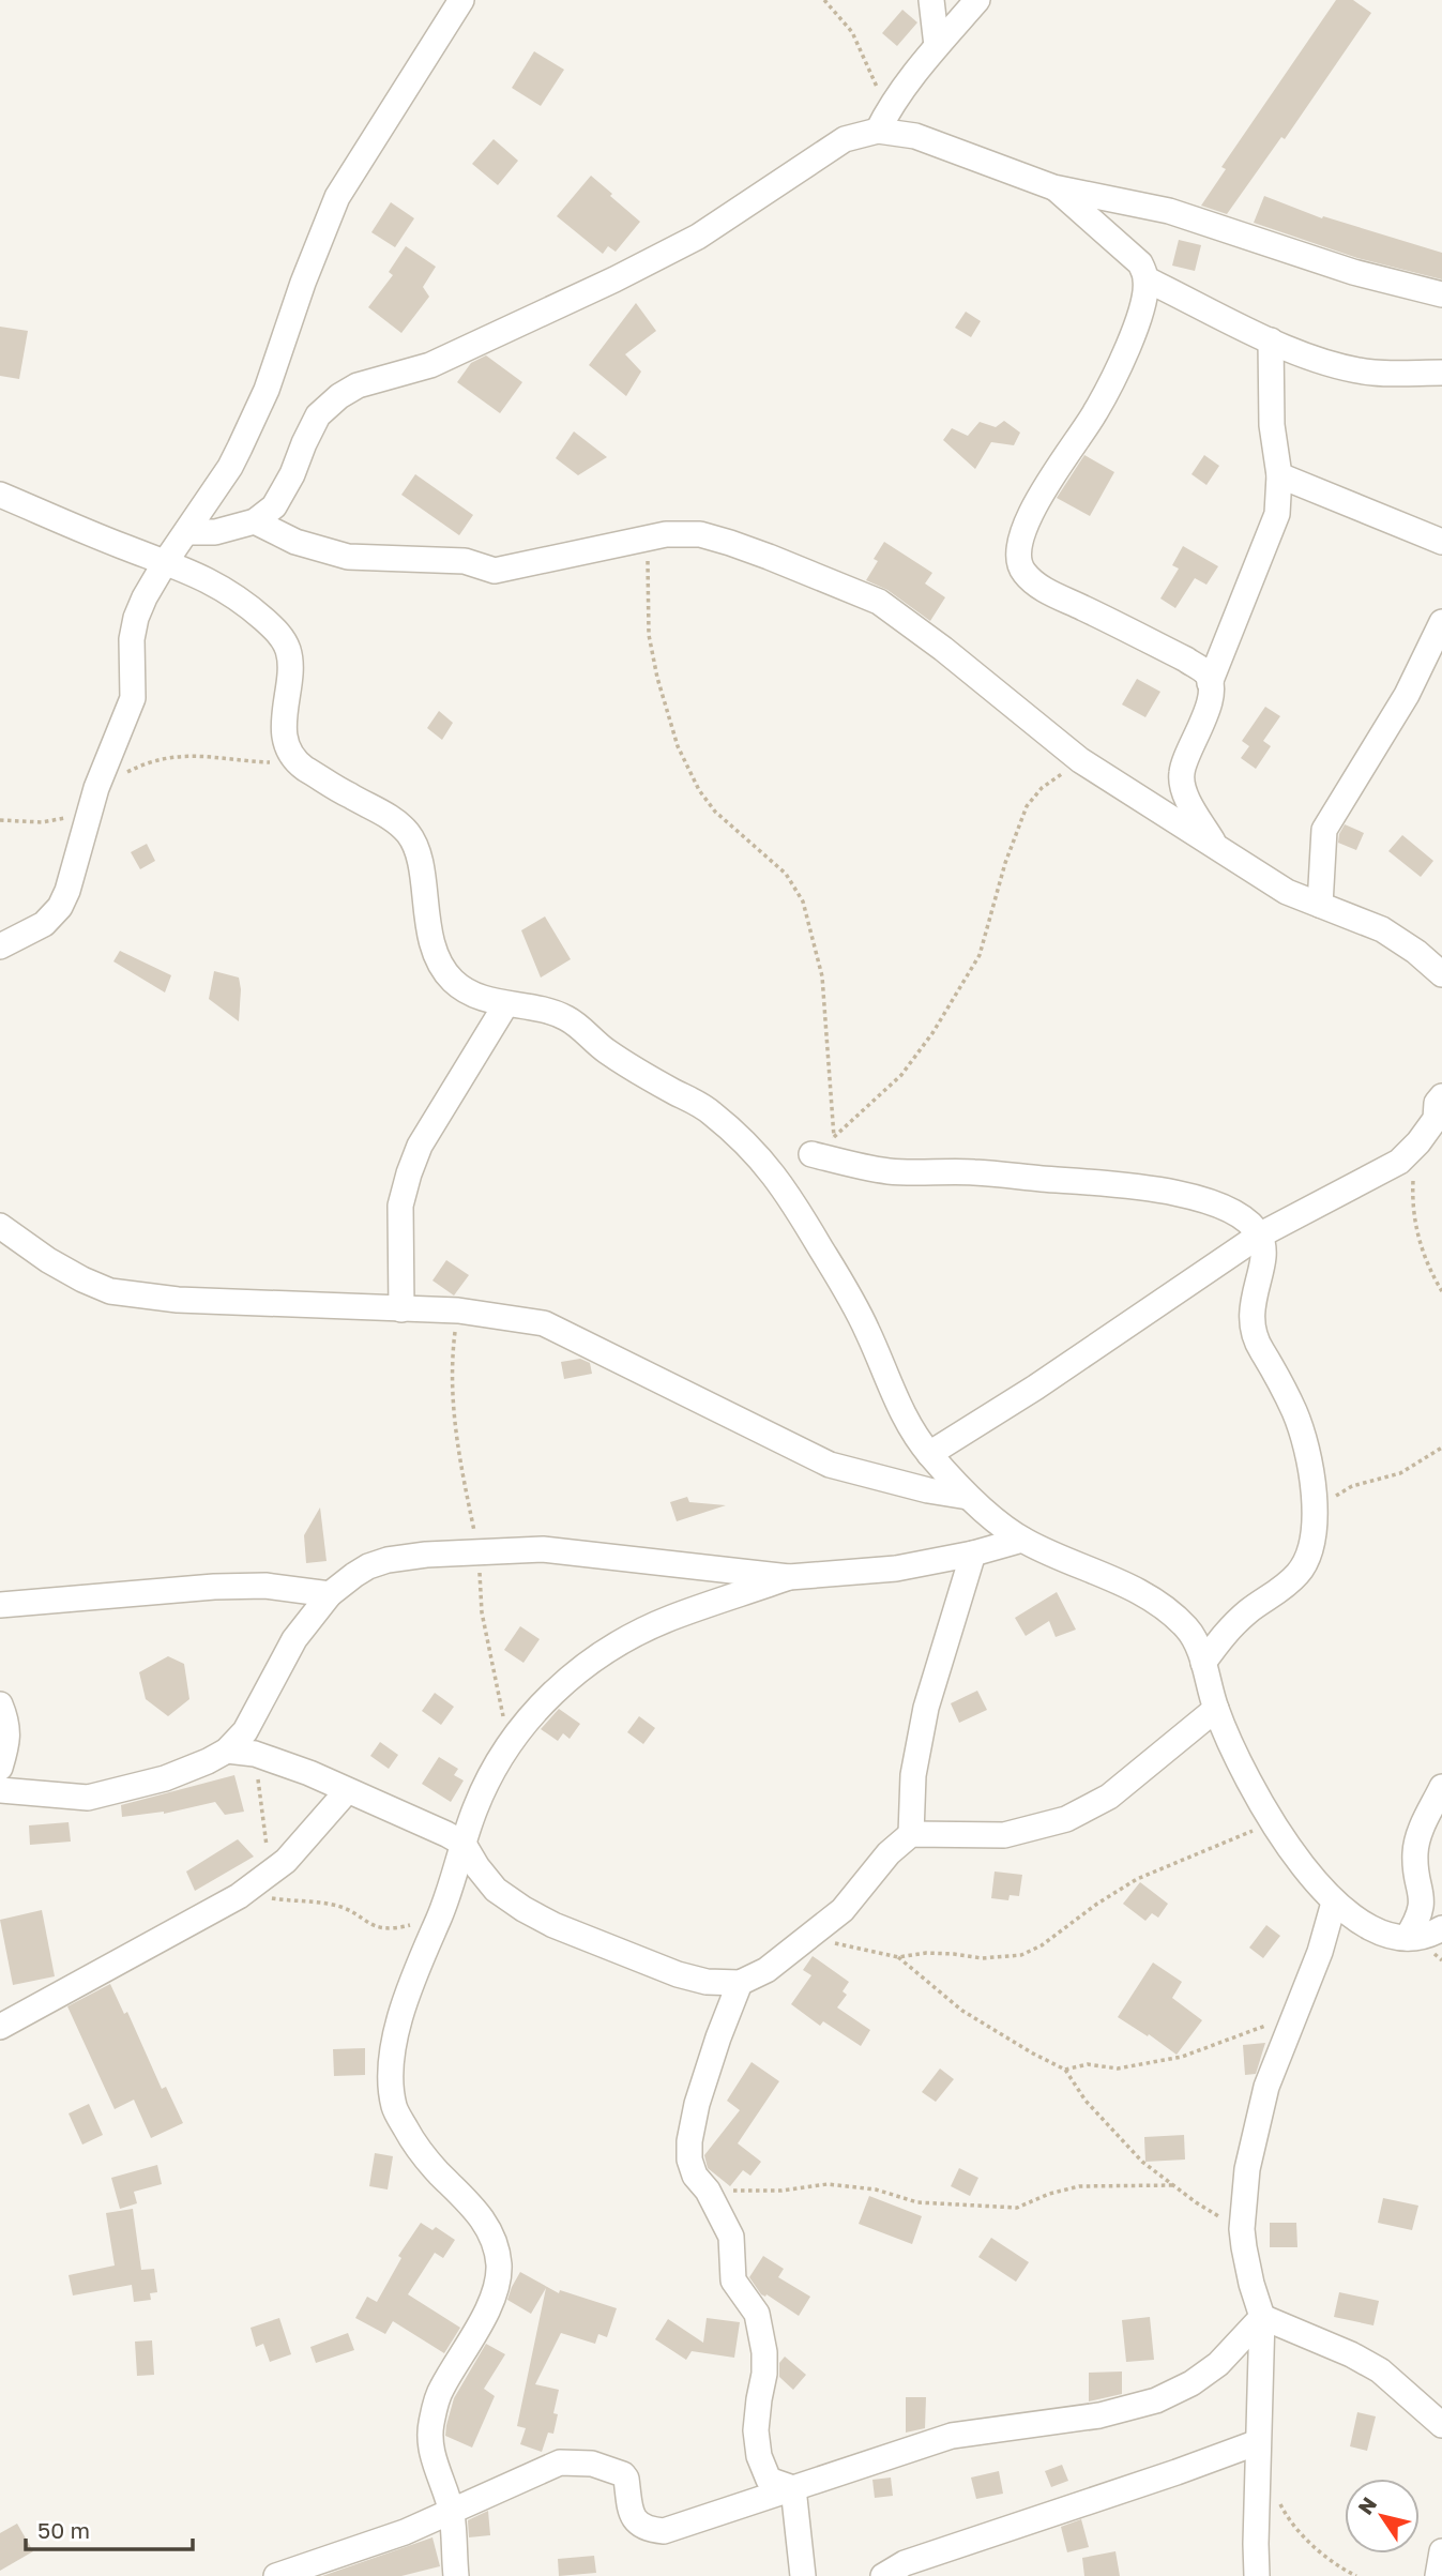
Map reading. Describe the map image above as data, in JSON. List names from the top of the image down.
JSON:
{
  "scale_bar": "50 m",
  "north": "top left"
}
